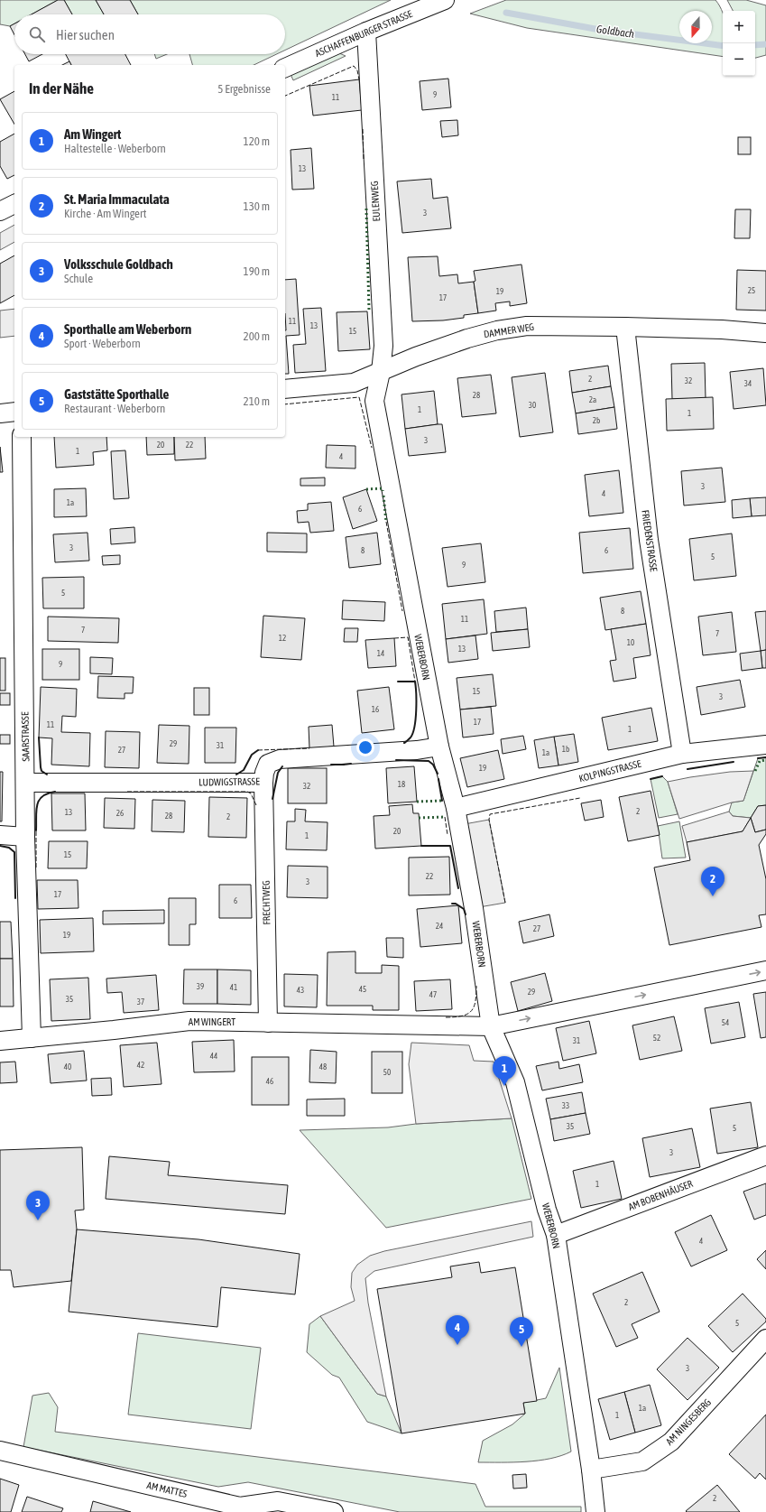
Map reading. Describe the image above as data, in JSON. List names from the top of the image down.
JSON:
{
  "streets": {
    "street": [
      "ASCHAFFENBURGER STRASSE",
      "EULENWEG",
      "DAMMER WEG",
      "FRIEDENSTRASSE",
      "WEBERBORN",
      "SAARSTRASSE",
      "KOLPINGSTRASSE",
      "LUDWIGSTRASSE",
      "FRECHTWEG",
      "AM WINGERT",
      "AM BOBENHÄUSER",
      "AM NINGESBERG",
      "AM MATTES"
    ]
  },
  "crossings": [
    ["ASCHAFFENBURGER STRASSE", "EULENWEG"],
    ["EULENWEG", "DAMMER WEG"],
    ["EULENWEG", "WEBERBORN"],
    ["DAMMER WEG", "FRIEDENSTRASSE"],
    ["DAMMER WEG", "WEBERBORN"],
    ["FRIEDENSTRASSE", "KOLPINGSTRASSE"],
    ["WEBERBORN", "KOLPINGSTRASSE"],
    ["WEBERBORN", "LUDWIGSTRASSE"],
    ["WEBERBORN", "AM WINGERT"],
    ["WEBERBORN", "AM BOBENHÄUSER"],
    ["WEBERBORN", "AM NINGESBERG"],
    ["SAARSTRASSE", "LUDWIGSTRASSE"],
    ["SAARSTRASSE", "AM WINGERT"],
    ["LUDWIGSTRASSE", "FRECHTWEG"],
    ["FRECHTWEG", "AM WINGERT"]
  ],
  "one_way": ["AM WINGERT"],
  "water": ["Goldbach"],
  "house_numbers": [
    "9",
    "11",
    "13",
    "3",
    "25",
    "19",
    "17",
    "11",
    "13",
    "15",
    "2",
    "32",
    "34",
    "28",
    "2a",
    "30",
    "1",
    "1",
    "2b",
    "3",
    "20",
    "22",
    "1",
    "4",
    "3",
    "4",
    "1a",
    "6",
    "3",
    "8",
    "6",
    "5",
    "9",
    "5",
    "8",
    "11",
    "7",
    "7",
    "12",
    "10",
    "13",
    "14",
    "9",
    "15",
    "3",
    "16",
    "17",
    "11",
    "1",
    "29",
    "31",
    "1b",
    "27",
    "1a",
    "19",
    "18",
    "32",
    "2",
    "13",
    "26",
    "28",
    "2",
    "20",
    "1",
    "15",
    "22",
    "3",
    "17",
    "6",
    "24",
    "27",
    "19",
    "39",
    "41",
    "45",
    "43",
    "29",
    "47",
    "35",
    "37",
    "54",
    "52",
    "31",
    "44",
    "42",
    "40",
    "48",
    "50",
    "46",
    "33",
    "35",
    "5",
    "3",
    "1",
    "4",
    "2",
    "5",
    "3",
    "1a",
    "1",
    "2"
  ],
  "north": "bottom",
  "page": {
    "map_buttons": ["+", "−"],
    "search": "Hier suchen",
    "heading": ["In der Nähe", "5 Ergebnisse"],
    "list": [
      {
        "mark": "1",
        "name": "Am Wingert",
        "note": "Haltestelle · Weberborn",
        "value": "120 m"
      },
      {
        "mark": "2",
        "name": "St. Maria Immaculata",
        "note": "Kirche · Am Wingert",
        "value": "130 m"
      },
      {
        "mark": "3",
        "name": "Volksschule Goldbach",
        "note": "Schule",
        "value": "190 m"
      },
      {
        "mark": "4",
        "name": "Sporthalle am Weberborn",
        "note": "Sport · Weberborn",
        "value": "200 m"
      },
      {
        "mark": "5",
        "name": "Gaststätte Sporthalle",
        "note": "Restaurant · Weberborn",
        "value": "210 m"
      }
    ],
    "pins": [
      "2",
      "1",
      "3",
      "4",
      "5"
    ]
  }
}
